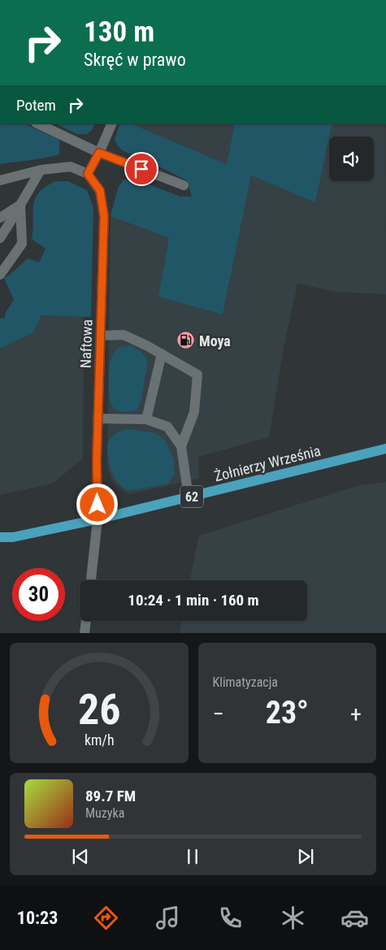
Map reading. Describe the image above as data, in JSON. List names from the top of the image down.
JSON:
{
  "streets": {
    "main road": ["Żołnierzy Września", "62"],
    "street": ["Naftowa"]
  },
  "crossings": [
    ["Naftowa", "Żołnierzy Września"]
  ],
  "places": {
    "fuel station": ["Moya"]
  },
  "page": {
    "turn": ["130 m", "Skręć w prawo"],
    "then": "Potem",
    "limit": "30",
    "trip": "10:24 · 1 min · 160 m",
    "tile": "Klimatyzacja",
    "heat": ["−", "23°", "+"],
    "song": ["89.7 FM", "Muzyka"],
    "tabs": "10:23",
    "gauge": ["26", "km/h"]
  }
}
